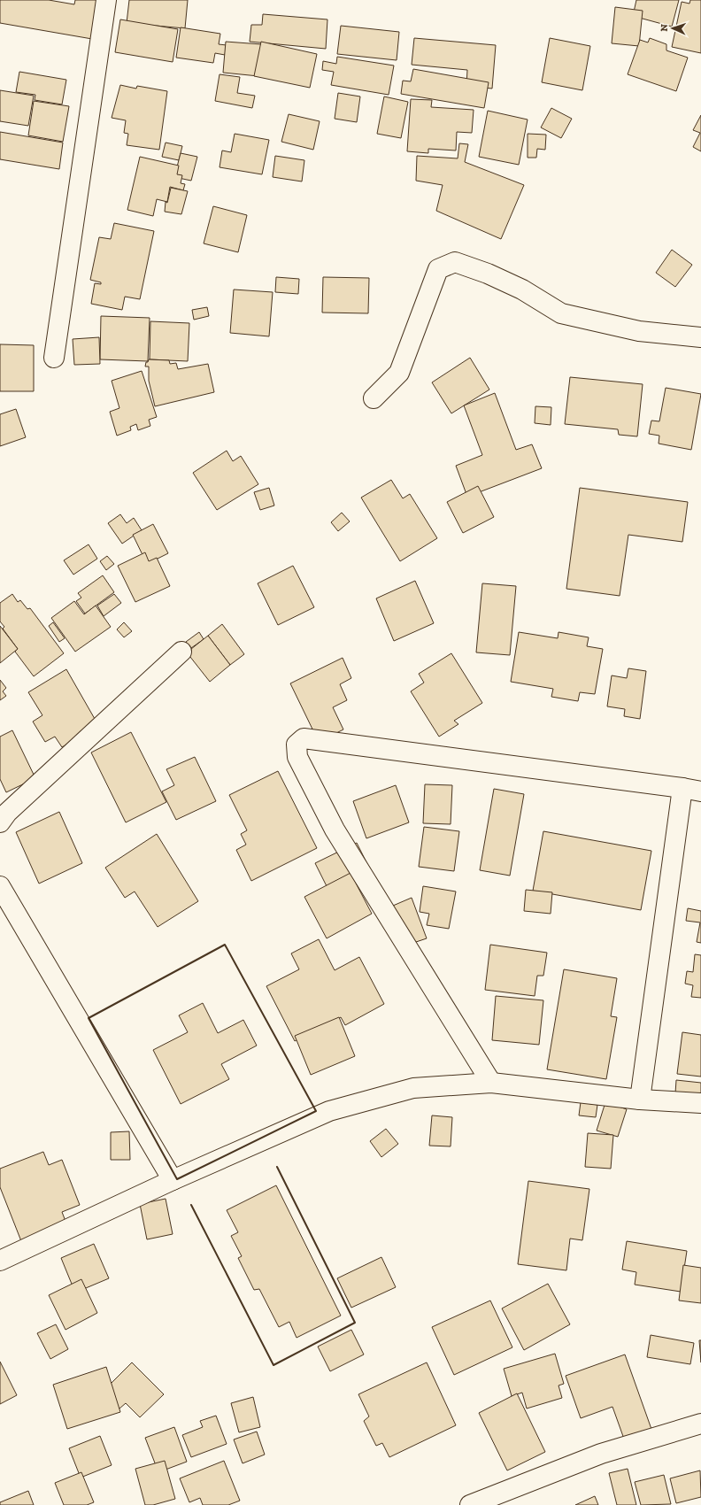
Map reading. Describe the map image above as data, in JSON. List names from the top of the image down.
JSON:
{
  "north": "left"
}
